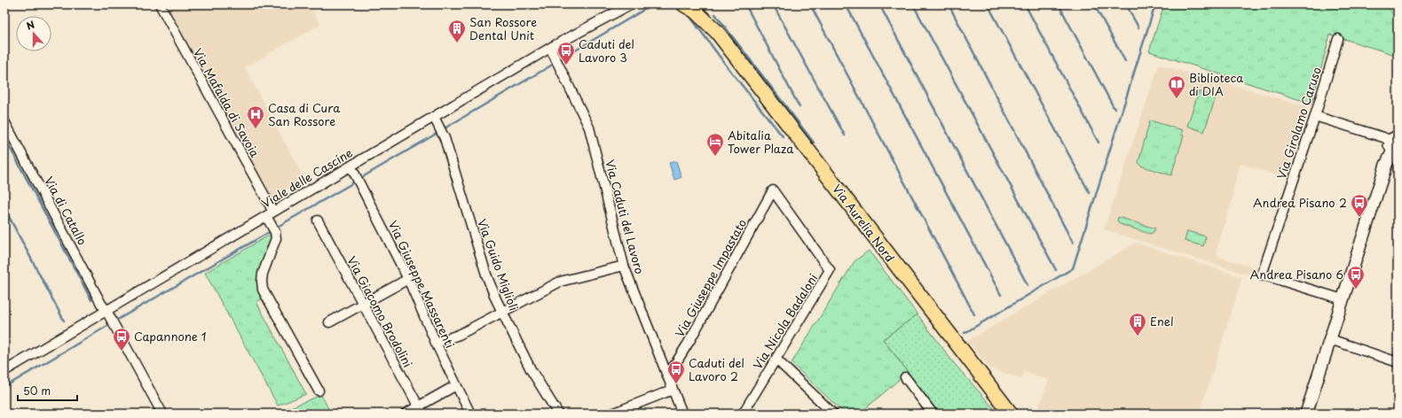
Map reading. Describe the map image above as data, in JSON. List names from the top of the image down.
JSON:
{
  "streets": {
    "main road": ["Via Aurelia Nord"],
    "street": [
      "Via Mafalda di Savoia",
      "Via Girolamo Caruso",
      "Viale delle Cascine",
      "Via di Catallo",
      "Via Caduti del Lavoro",
      "Via Guido Miglioli",
      "Via Giuseppe Impastato",
      "Via Giuseppe Massarenti",
      "Via Giacomo Brodolini",
      "Via Nicola Badaloni"
    ]
  },
  "crossings": [
    ["Via Mafalda di Savoia", "Viale delle Cascine"],
    ["Viale delle Cascine", "Via di Catallo"],
    ["Viale delle Cascine", "Via Caduti del Lavoro"],
    ["Viale delle Cascine", "Via Guido Miglioli"],
    ["Viale delle Cascine", "Via Giuseppe Massarenti"],
    ["Via Caduti del Lavoro", "Via Giuseppe Impastato"],
    ["Via Giuseppe Impastato", "Via Nicola Badaloni"]
  ],
  "places": {
    "building": ["San Rossore Dental Unit", "Enel"],
    "bus stop": [
      "Caduti del Lavoro 3",
      "Andrea Pisano 2",
      "Andrea Pisano 6",
      "Capannone 1",
      "Caduti del Lavoro 2"
    ],
    "library": ["Biblioteca di DIA"],
    "hospital": ["Casa di Cura San Rossore"],
    "hotel": ["Abitalia Tower Plaza"]
  },
  "scale_bar": "50 m",
  "north": "top"
}
